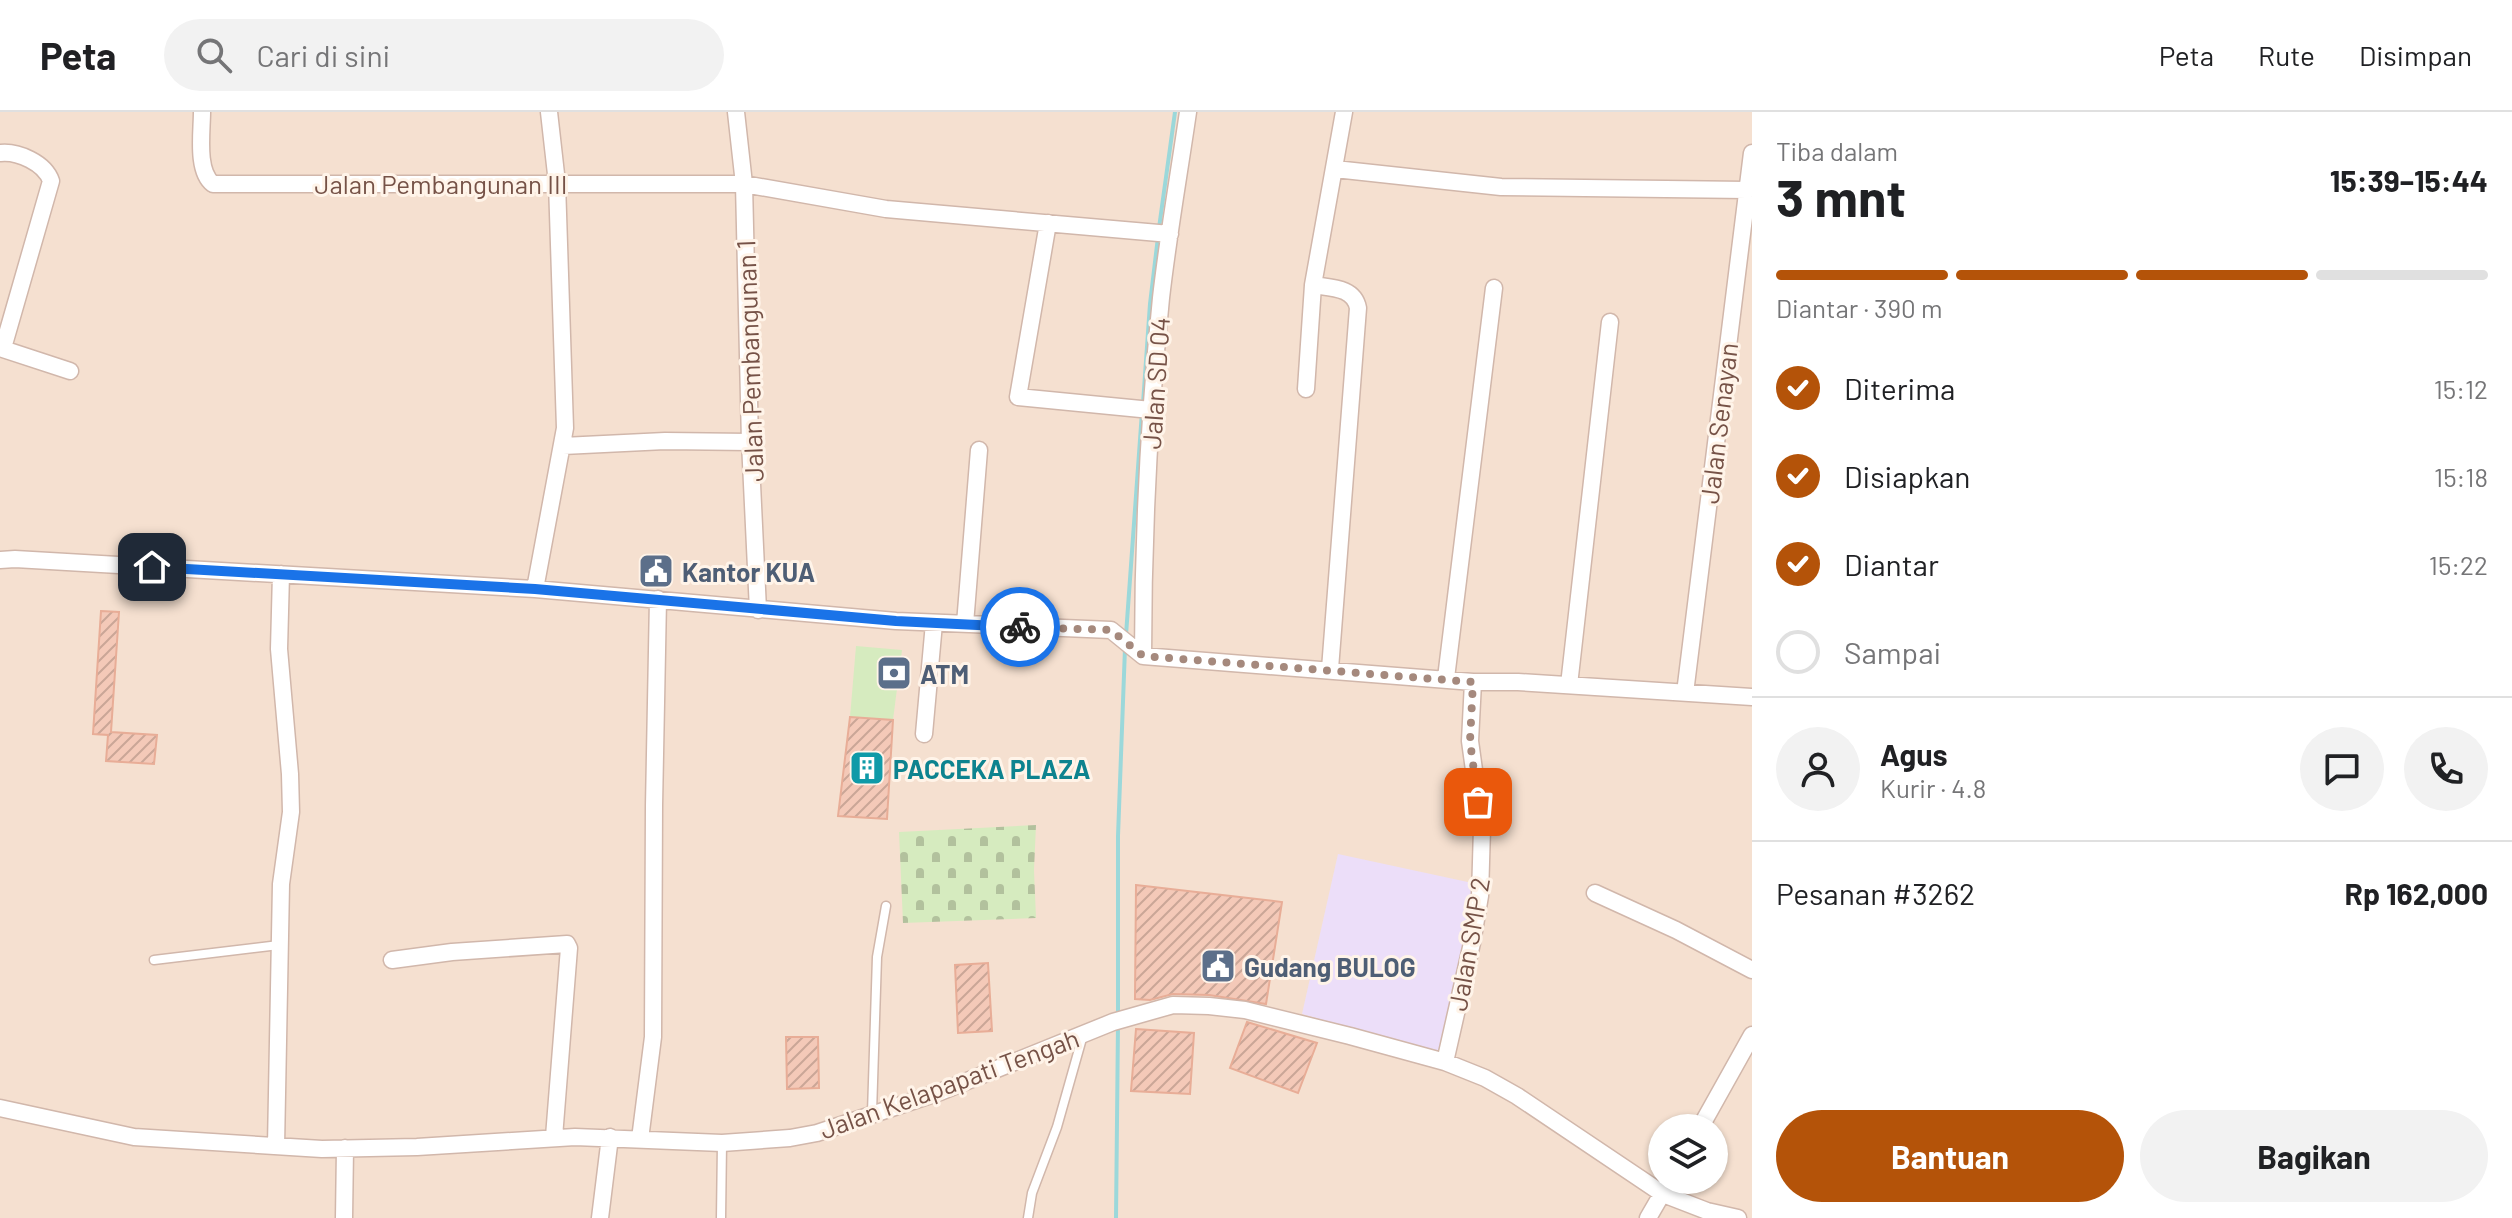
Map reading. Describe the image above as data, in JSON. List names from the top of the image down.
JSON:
{
  "streets": {
    "street": [
      "Jalan Pembangunan III",
      "Jalan Pembangunan 1",
      "Jalan SD 04",
      "Jalan Senayan",
      "Jalan SMP 2",
      "Jalan Kelapapati Tengah"
    ]
  },
  "crossings": [
    ["Jalan Pembangunan III", "Jalan Pembangunan 1"],
    ["Jalan Pembangunan III", "Jalan SD 04"],
    ["Jalan SMP 2", "Jalan Kelapapati Tengah"]
  ],
  "places": {
    "public building": ["Kantor KUA", "Gudang BULOG"],
    "bank": ["ATM"],
    "building": ["PACCEKA PLAZA"]
  },
  "page": {
    "header": "Peta",
    "search": "Cari di sini",
    "nav": ["Peta", "Rute", "Disimpan"],
    "heading": ["3 mnt", "Tiba dalam", "15:39–15:44"],
    "panel": [
      "Agus",
      "Kurir · 4.8",
      "Pesanan #3262",
      "Rp 162,000"
    ],
    "bar": "Diantar · 390 m",
    "list": [
      ["Diterima", "15:12"],
      ["Disiapkan", "15:18"],
      ["Diantar", "15:22"],
      "Sampai"
    ],
    "buttons": ["Bantuan", "Bagikan"]
  }
}
